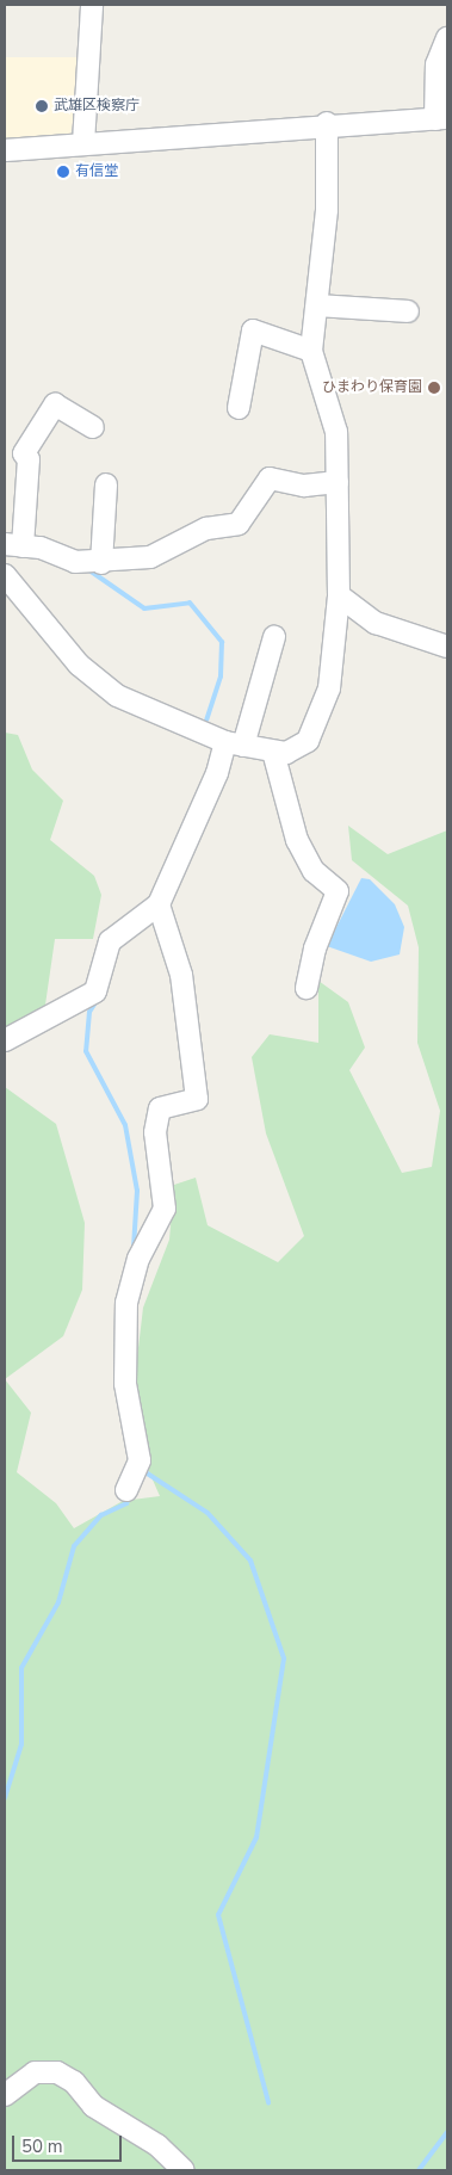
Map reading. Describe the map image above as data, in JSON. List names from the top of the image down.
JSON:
{
  "places": ["武雄区検察庁", "有信堂", "ひまわり保育園"],
  "scale_bar": "50 m"
}
